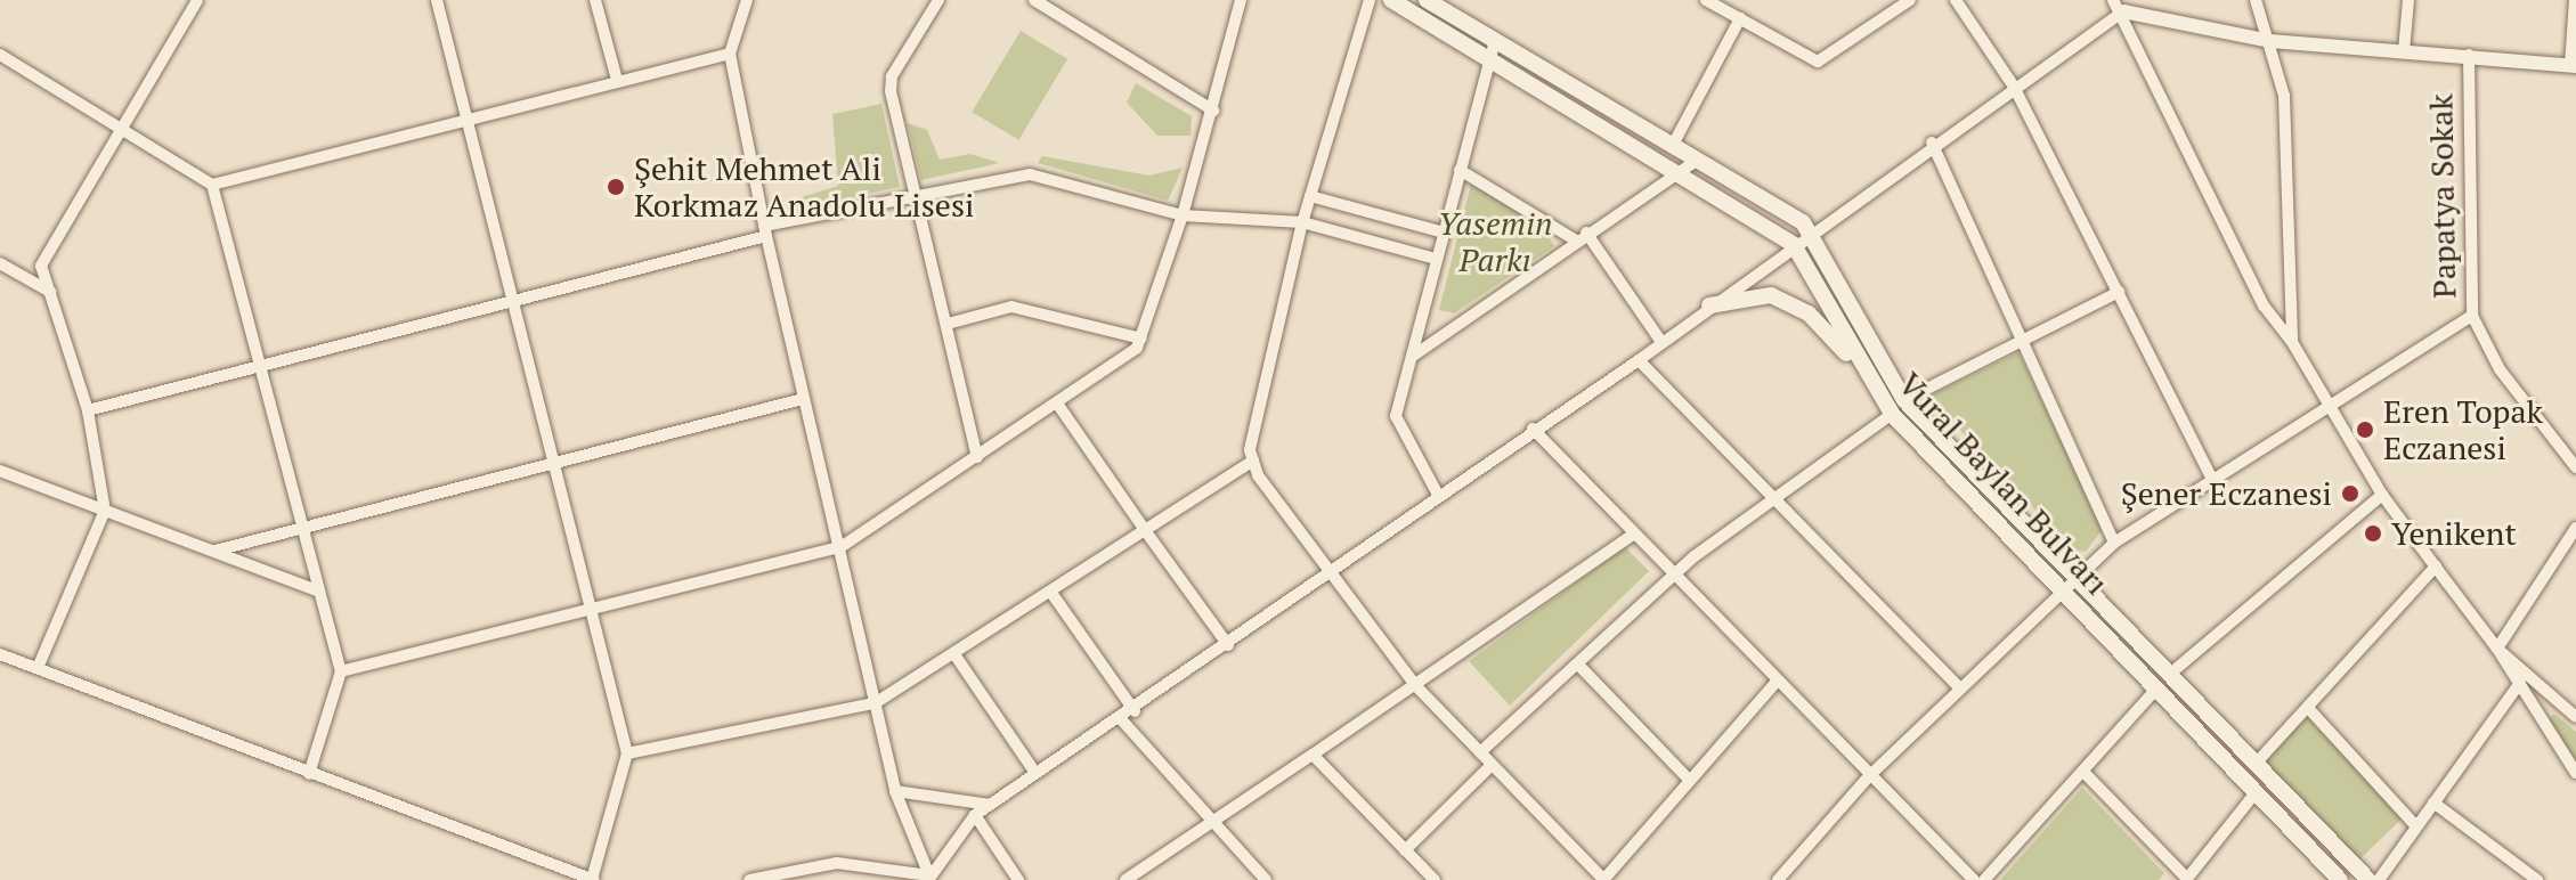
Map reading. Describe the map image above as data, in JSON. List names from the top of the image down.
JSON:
{
  "streets": {
    "main road": ["Vural Baylan Bulvarı"],
    "street": ["Papatya Sokak"]
  },
  "parks": ["Yasemin Parkı"],
  "places": [
    "Şehit Mehmet Ali Korkmaz Anadolu Lisesi",
    "Eren Topak Eczanesi",
    "Şener Eczanesi",
    "Yenikent"
  ]
}
